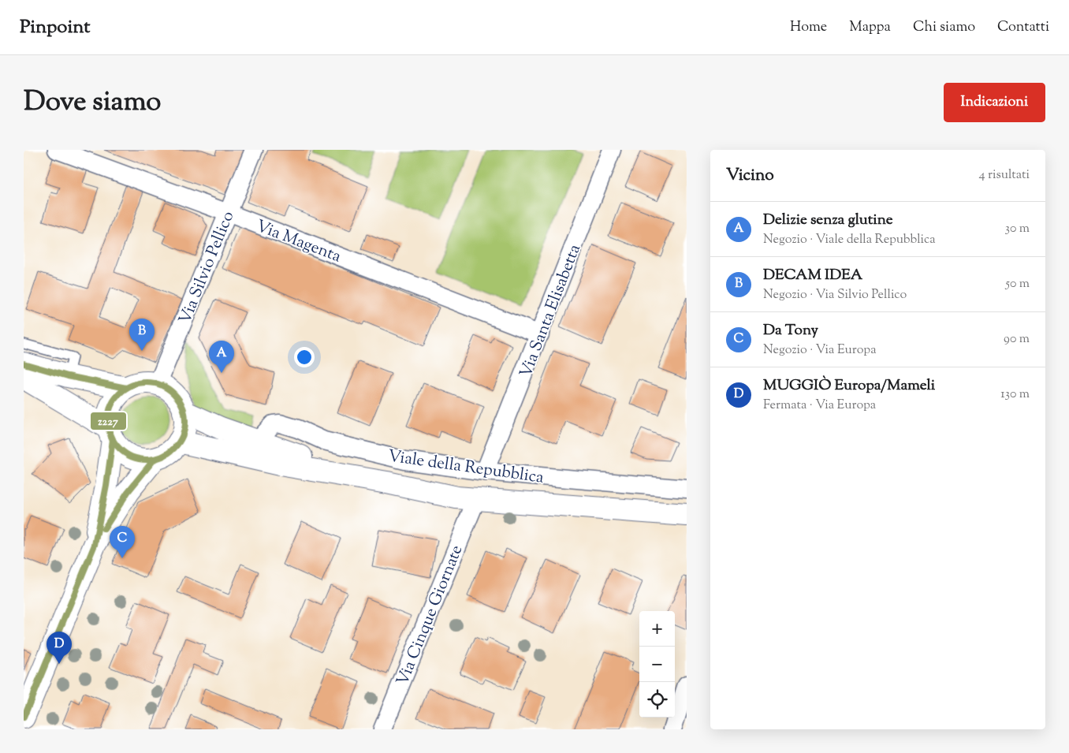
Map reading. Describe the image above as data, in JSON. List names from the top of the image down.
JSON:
{
  "streets": {
    "main road": ["Viale della Repubblica"],
    "street": [
      "Via Magenta",
      "Via Silvio Pellico",
      "Via Santa Elisabetta",
      "Via Cinque Giornate"
    ]
  },
  "crossings": [
    ["Via Magenta", "Via Silvio Pellico"],
    ["Via Magenta", "Via Santa Elisabetta"],
    ["Via Silvio Pellico", "Viale della Repubblica"],
    ["Via Santa Elisabetta", "Viale della Repubblica"],
    ["Viale della Repubblica", "Via Cinque Giornate"]
  ],
  "lines": ["transit line z227"],
  "page": {
    "header": "Pinpoint",
    "nav": [
      "Home",
      "Mappa",
      "Chi siamo",
      "Contatti"
    ],
    "title": "Dove siamo",
    "buttons": "Indicazioni",
    "heading": ["Vicino", "4 risultati"],
    "list": [
      {
        "mark": "A",
        "name": "Delizie senza glutine",
        "note": "Negozio · Viale della Repubblica",
        "value": "30 m"
      },
      {
        "mark": "B",
        "name": "DECAM IDEA",
        "note": "Negozio · Via Silvio Pellico",
        "value": "50 m"
      },
      {
        "mark": "C",
        "name": "Da Tony",
        "note": "Negozio · Via Europa",
        "value": "90 m"
      },
      {
        "mark": "D",
        "name": "MUGGIÒ Europa/Mameli",
        "note": "Fermata · Via Europa",
        "value": "130 m"
      }
    ],
    "pins": [
      "B",
      "A",
      "C",
      "D"
    ],
    "map_buttons": ["+", "−"]
  }
}
